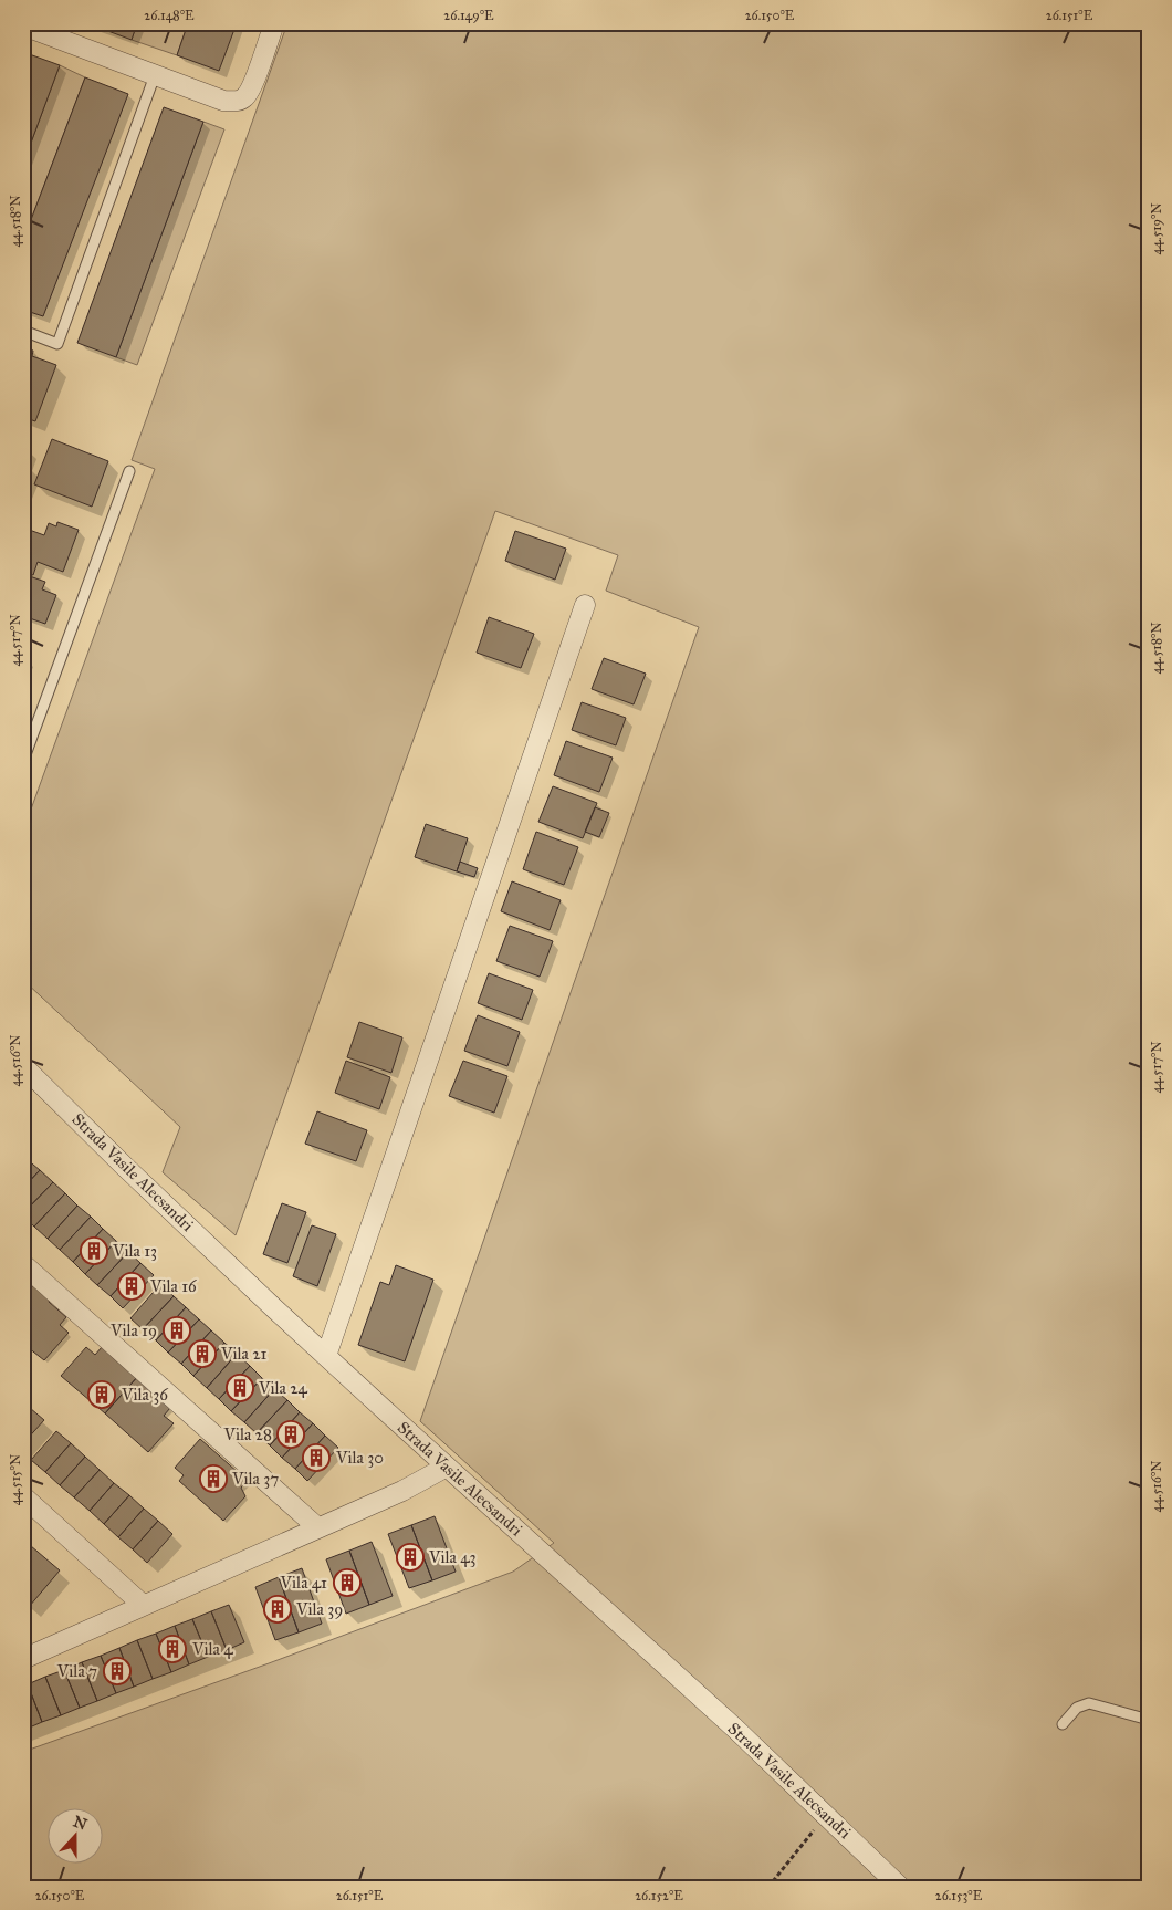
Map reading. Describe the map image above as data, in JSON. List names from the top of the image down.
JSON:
{
  "streets": {
    "street": ["Strada Vasile Alecsandri"]
  },
  "places": {
    "building": [
      "Vila 13",
      "Vila 16",
      "Vila 19",
      "Vila 21",
      "Vila 24",
      "Vila 36",
      "Vila 28",
      "Vila 30",
      "Vila 37",
      "Vila 43",
      "Vila 41",
      "Vila 39",
      "Vila 4",
      "Vila 7"
    ]
  },
  "north": "top",
  "coordinates": [
    "26.148°E",
    "26.149°E",
    "26.150°E",
    "26.151°E",
    "44.518°N",
    "44.519°N",
    "44.517°N",
    "44.516°N",
    "44.515°N",
    "26.152°E",
    "26.153°E"
  ]
}
